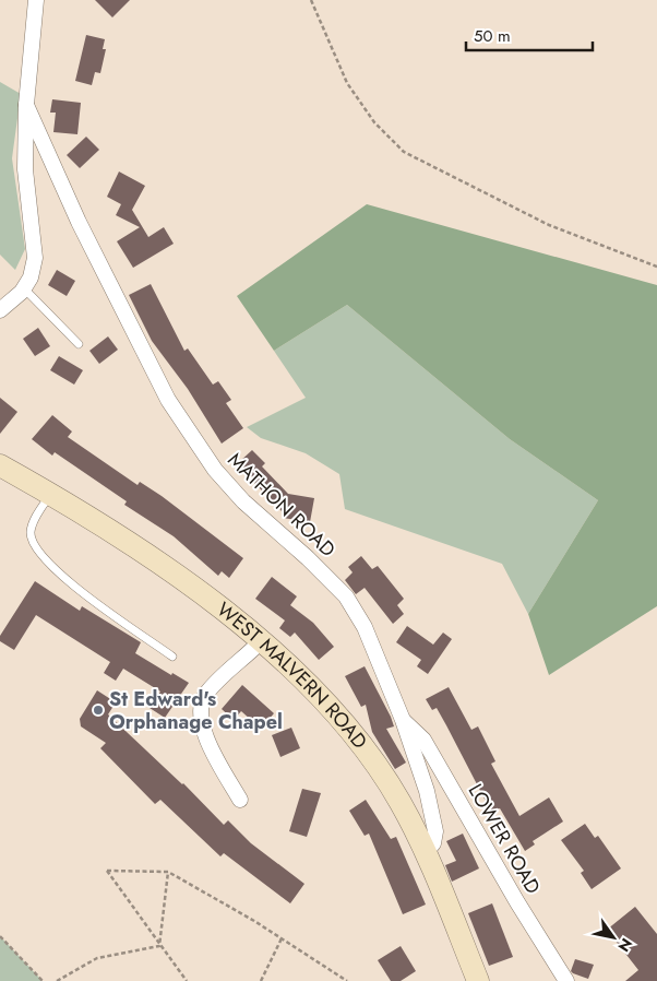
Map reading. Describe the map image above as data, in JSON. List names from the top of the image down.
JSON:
{
  "streets": {
    "main road": ["WEST MALVERN ROAD"],
    "street": ["MATHON ROAD", "LOWER ROAD"]
  },
  "crossings": [
    ["MATHON ROAD", "WEST MALVERN ROAD"],
    ["MATHON ROAD", "LOWER ROAD"]
  ],
  "places": ["St Edward's Orphanage Chapel"],
  "scale_bar": "50 m",
  "north": "bottom right"
}
